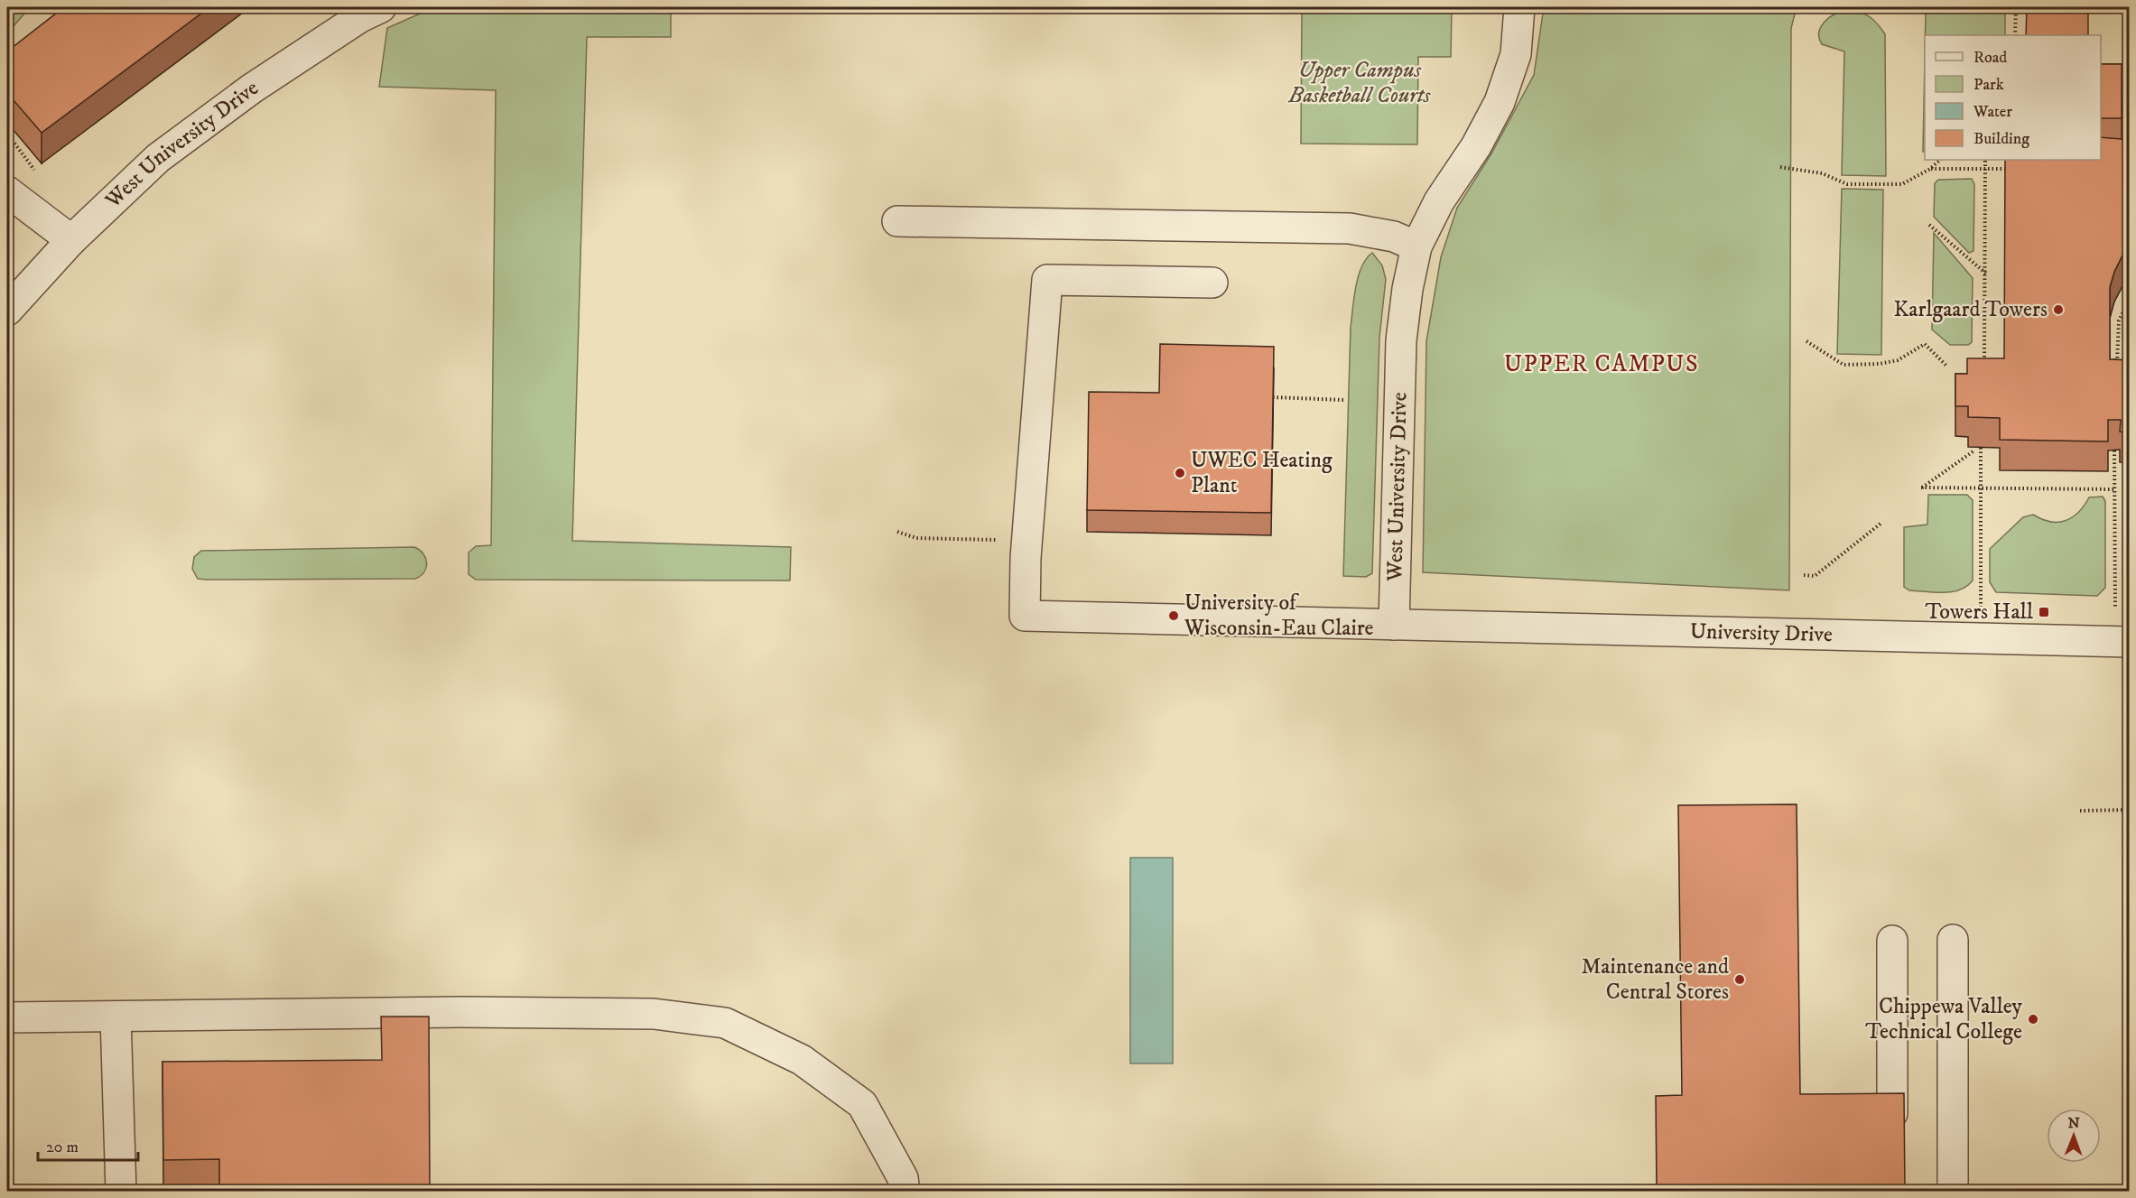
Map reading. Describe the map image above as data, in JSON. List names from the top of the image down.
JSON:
{
  "streets": {
    "street": ["West University Drive", "University Drive"]
  },
  "crossings": [
    ["West University Drive", "University Drive"]
  ],
  "districts": ["UPPER CAMPUS"],
  "parks": ["Upper Campus Basketball Courts"],
  "places": {
    "other": [
      "Karlgaard Towers",
      "UWEC Heating Plant",
      "University of Wisconsin-Eau Claire",
      "Maintenance and Central Stores",
      "Chippewa Valley Technical College"
    ],
    "transit": ["Towers Hall"]
  },
  "legend": [
    "Road",
    "Park",
    "Water",
    "Building"
  ],
  "scale_bar": "20 m",
  "north": "top"
}
